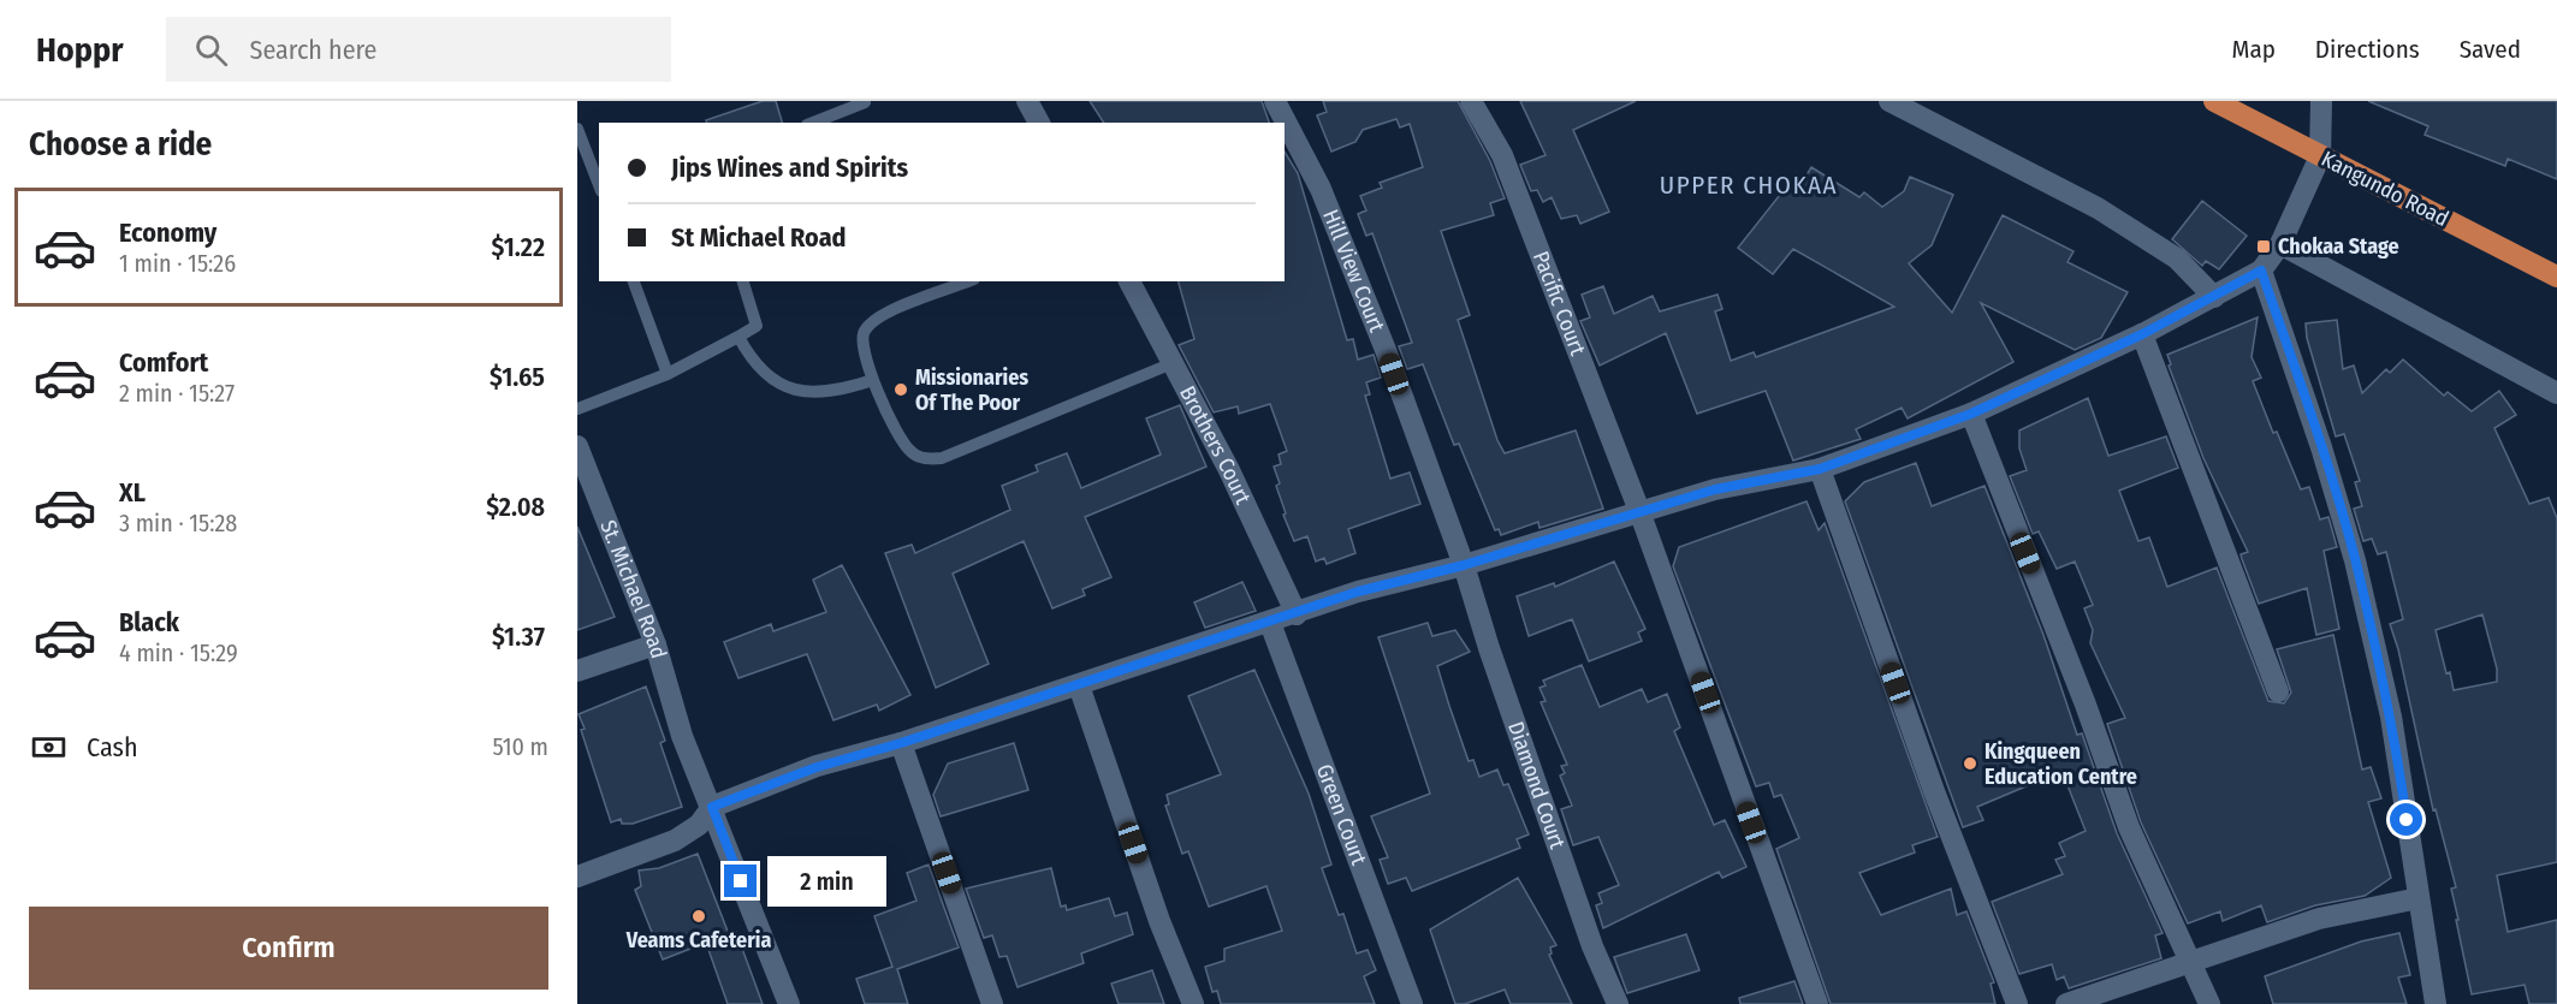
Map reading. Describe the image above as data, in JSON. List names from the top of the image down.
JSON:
{
  "streets": {
    "highway": ["Kangundo Road"],
    "street": [
      "Hill View Court",
      "Pacific Court",
      "Brothers Court",
      "St. Michael Road",
      "Diamond Court",
      "Green Court"
    ]
  },
  "crossings": [
    ["Hill View Court", "Diamond Court"]
  ],
  "districts": ["UPPER CHOKAA"],
  "places": {
    "transit": ["Chokaa Stage"],
    "other": ["Missionaries Of The Poor", "Kingqueen Education Centre", "Veams Cafeteria"]
  },
  "page": {
    "header": "Hoppr",
    "search": "Search here",
    "nav": ["Map", "Directions", "Saved"],
    "heading": "Choose a ride",
    "banner": ["Jips Wines and Spirits", "St Michael Road"],
    "list": [
      {
        "name": "Economy",
        "note": "1 min · 15:26",
        "value": "$1.22"
      },
      {
        "name": "Comfort",
        "note": "2 min · 15:27",
        "value": "$1.65"
      },
      {
        "name": "XL",
        "note": "3 min · 15:28",
        "value": "$2.08"
      },
      {
        "name": "Black",
        "note": "4 min · 15:29",
        "value": "$1.37"
      }
    ],
    "pay": ["Cash", "510 m"],
    "bubble": "2 min",
    "buttons": "Confirm"
  }
}
